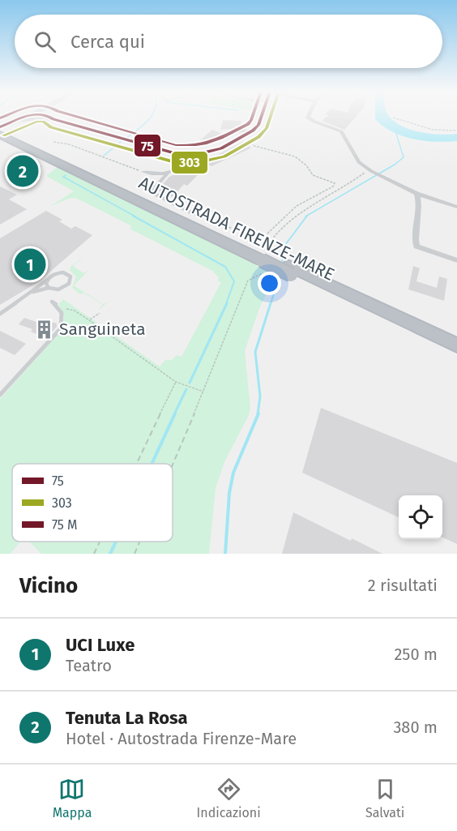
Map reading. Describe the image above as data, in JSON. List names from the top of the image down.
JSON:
{
  "streets": {
    "highway": ["AUTOSTRADA FIRENZE-MARE"]
  },
  "places": {
    "building": ["Sanguineta"]
  },
  "lines": ["transit line 75", "transit line 303"],
  "legend": ["75", "303", "75 M"],
  "page": {
    "search": "Cerca qui",
    "pins": ["2", "1"],
    "heading": ["Vicino", "2 risultati"],
    "list": [
      {
        "mark": "1",
        "name": "UCI Luxe",
        "note": "Teatro",
        "value": "250 m"
      },
      {
        "mark": "2",
        "name": "Tenuta La Rosa",
        "note": "Hotel · Autostrada Firenze-Mare",
        "value": "380 m"
      }
    ],
    "nav": ["Mappa", "Indicazioni", "Salvati"]
  }
}
